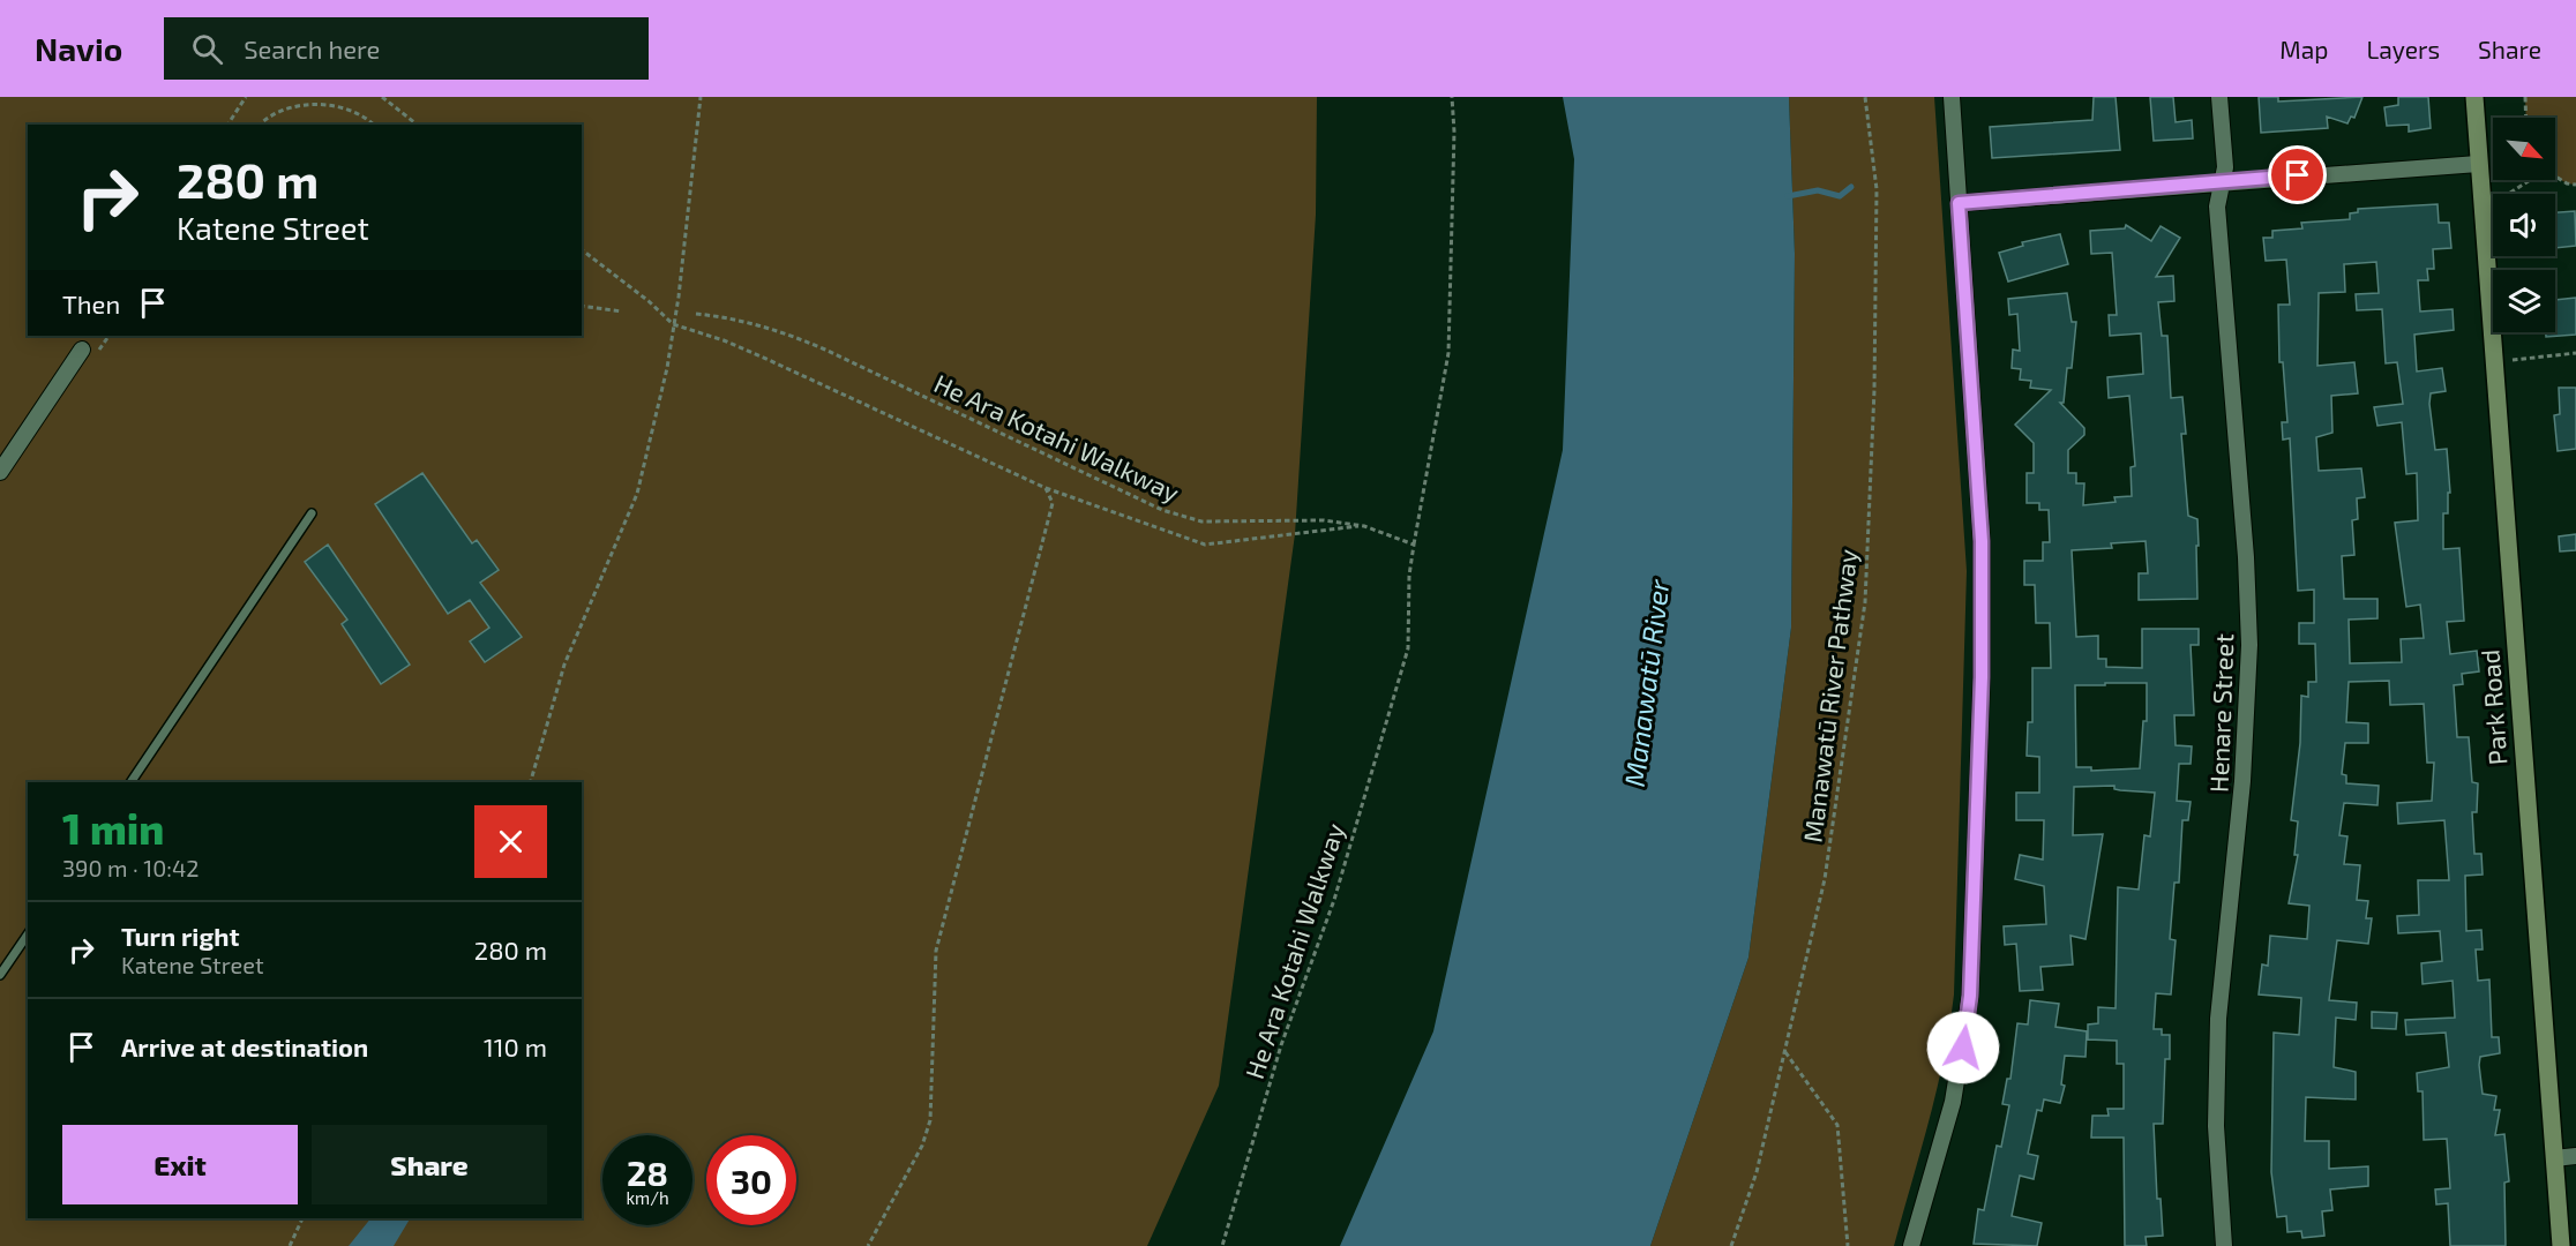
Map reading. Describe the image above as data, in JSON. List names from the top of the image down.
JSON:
{
  "streets": {
    "main road": ["Park Road"],
    "street": ["Henare Street"],
    "path": ["He Ara Kotahi Walkway", "Manawatū River Pathway"]
  },
  "water": ["Manawatū River"],
  "north": "bottom right",
  "page": {
    "header": "Navio",
    "search": "Search here",
    "nav": ["Map", "Layers", "Share"],
    "turn": ["280 m", "Katene Street"],
    "then": "Then",
    "heading": ["1 min", "390 m · 10:42"],
    "list": [
      {
        "name": "Turn right",
        "note": "Katene Street",
        "value": "280 m"
      },
      {
        "name": "Arrive at destination",
        "value": "110 m"
      }
    ],
    "buttons": ["Exit", "Share"],
    "speed": "28 km/h",
    "limit": "30"
  }
}
